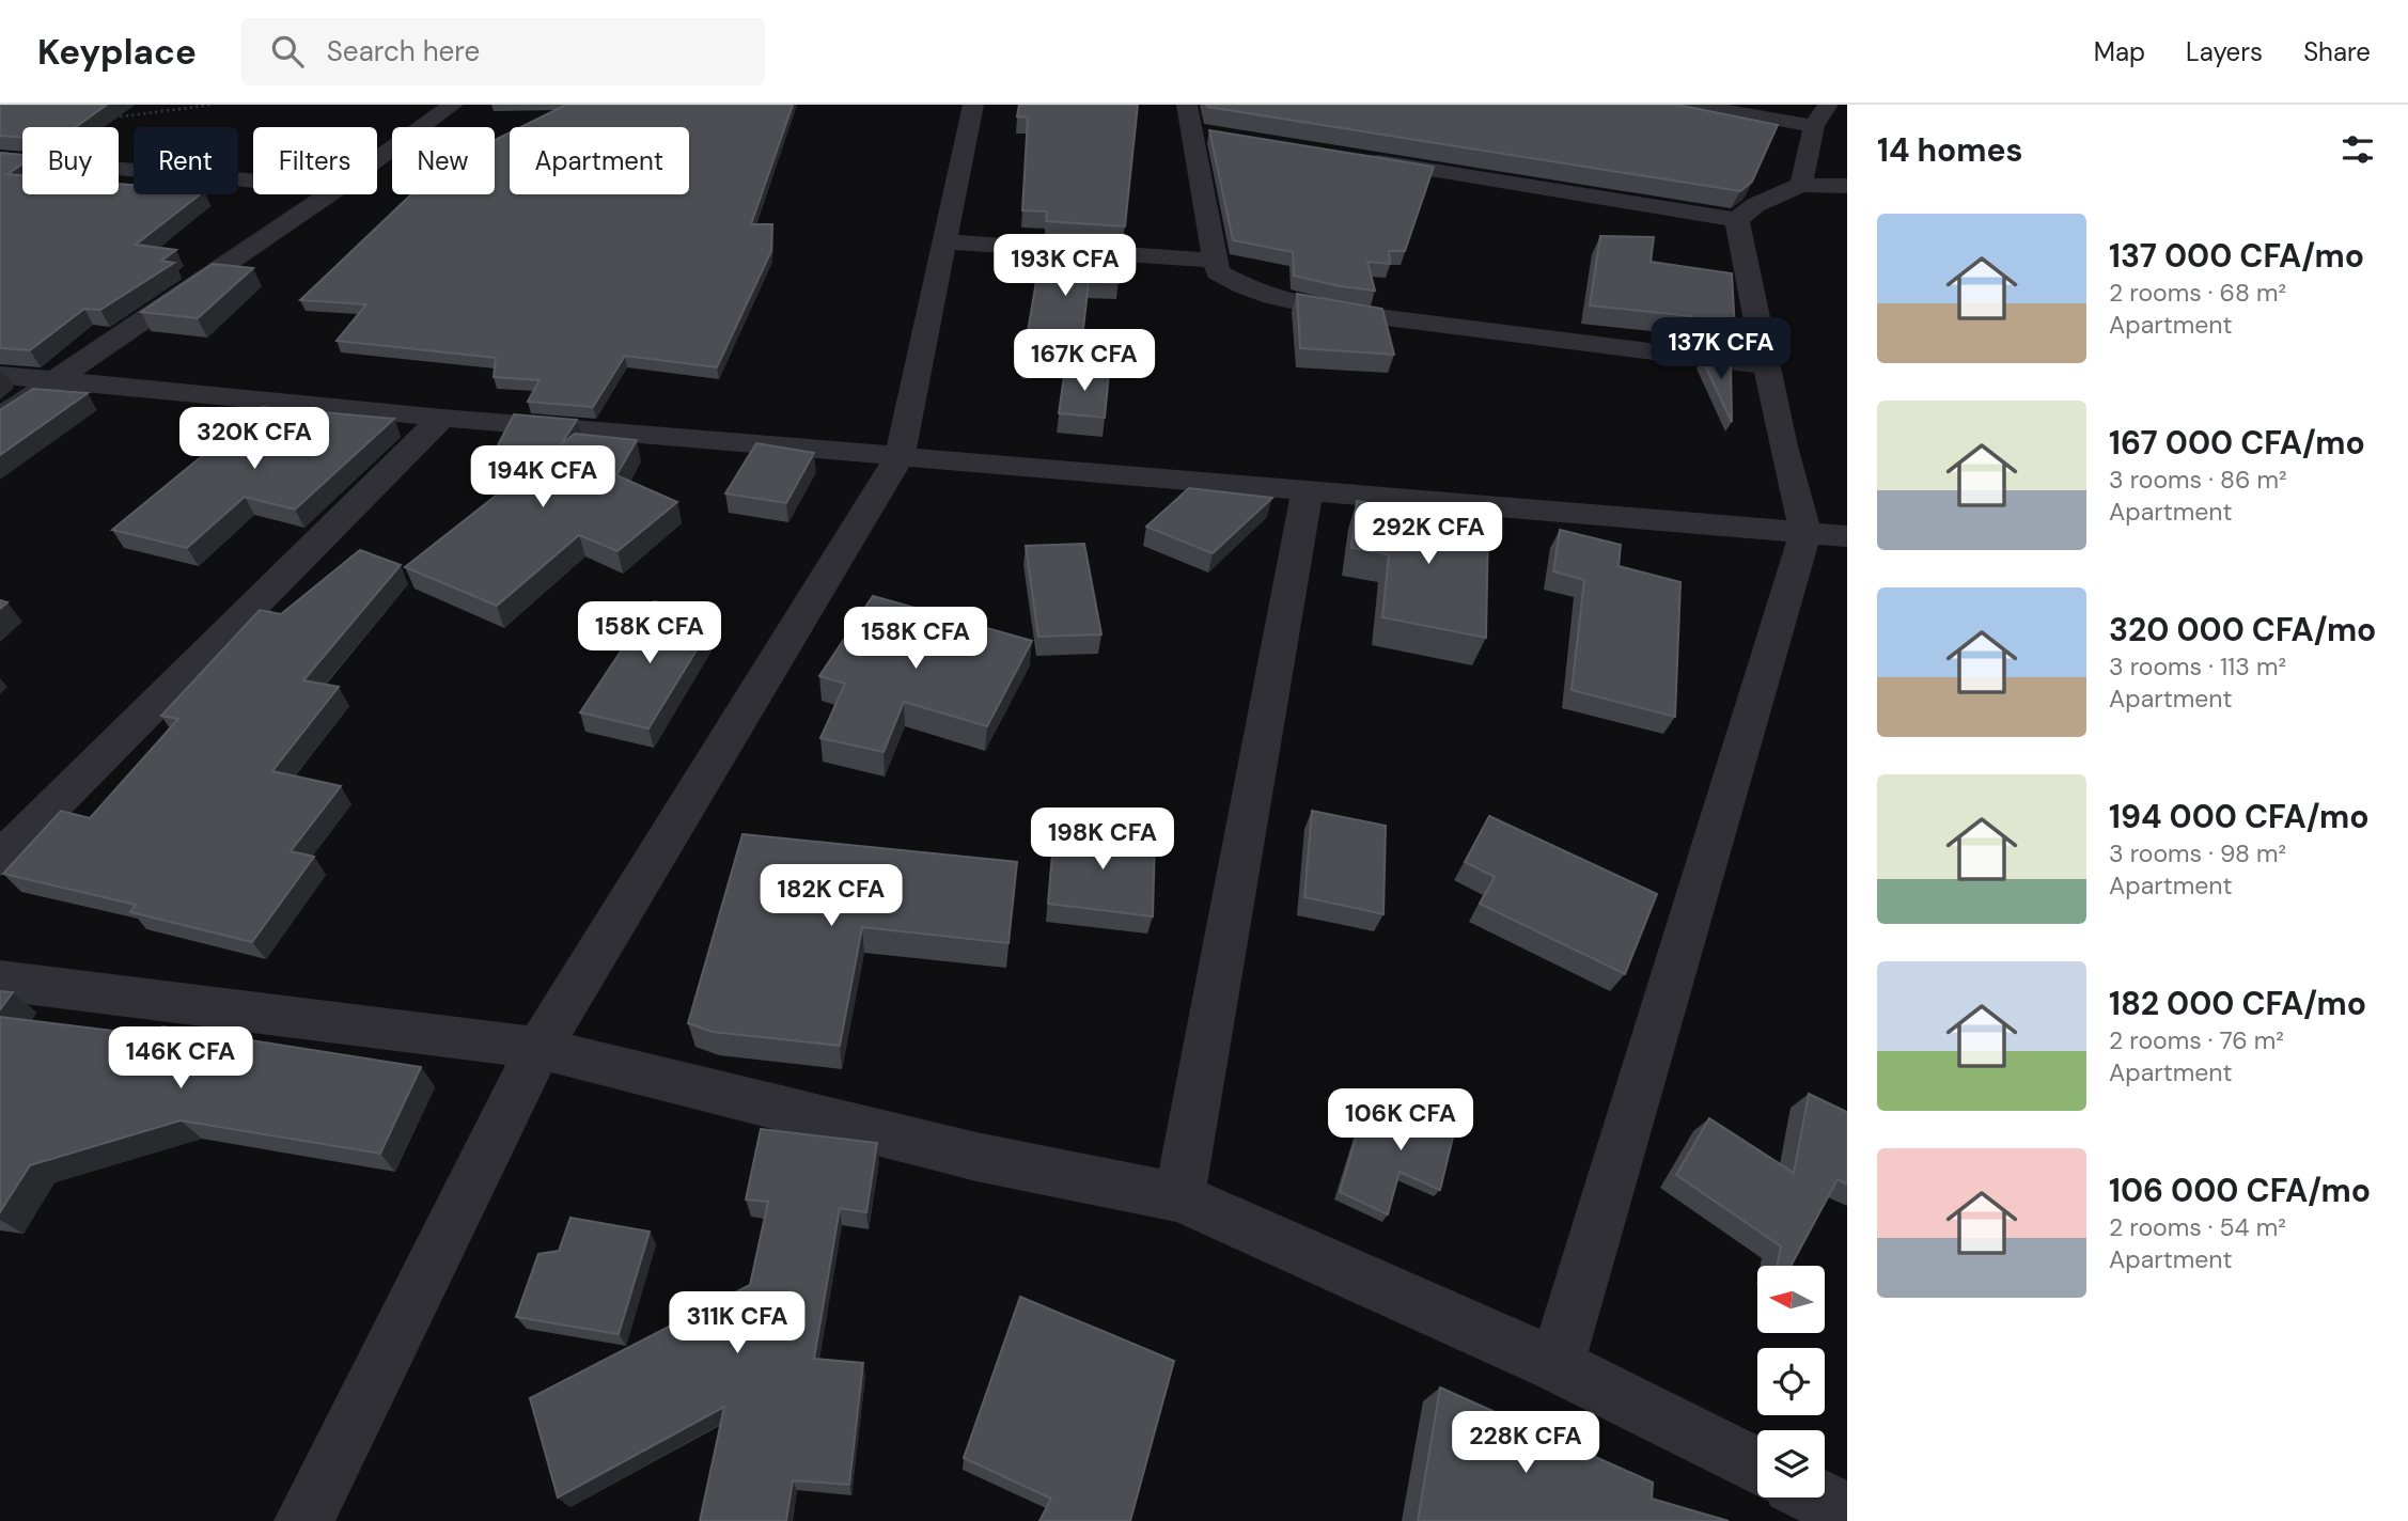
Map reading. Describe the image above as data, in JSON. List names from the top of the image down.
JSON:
{
  "north": "left",
  "page": {
    "header": "Keyplace",
    "search": "Search here",
    "nav": ["Map", "Layers", "Share"],
    "heading": "14 homes",
    "chip": [
      "Buy",
      "Rent",
      "Filters",
      "New",
      "Apartment"
    ],
    "list": [
      {
        "name": "137 000 CFA/mo",
        "note": "2 rooms · 68 m² · Apartment"
      },
      {
        "name": "167 000 CFA/mo",
        "note": "3 rooms · 86 m² · Apartment"
      },
      {
        "name": "320 000 CFA/mo",
        "note": "3 rooms · 113 m² · Apartment"
      },
      {
        "name": "194 000 CFA/mo",
        "note": "3 rooms · 98 m² · Apartment"
      },
      {
        "name": "182 000 CFA/mo",
        "note": "2 rooms · 76 m² · Apartment"
      },
      {
        "name": "106 000 CFA/mo",
        "note": "2 rooms · 54 m² · Apartment"
      }
    ],
    "price": [
      "193K CFA",
      "137K CFA",
      "167K CFA",
      "320K CFA",
      "194K CFA",
      "292K CFA",
      "158K CFA",
      "158K CFA",
      "198K CFA",
      "182K CFA",
      "146K CFA",
      "106K CFA",
      "311K CFA",
      "228K CFA"
    ]
  }
}
